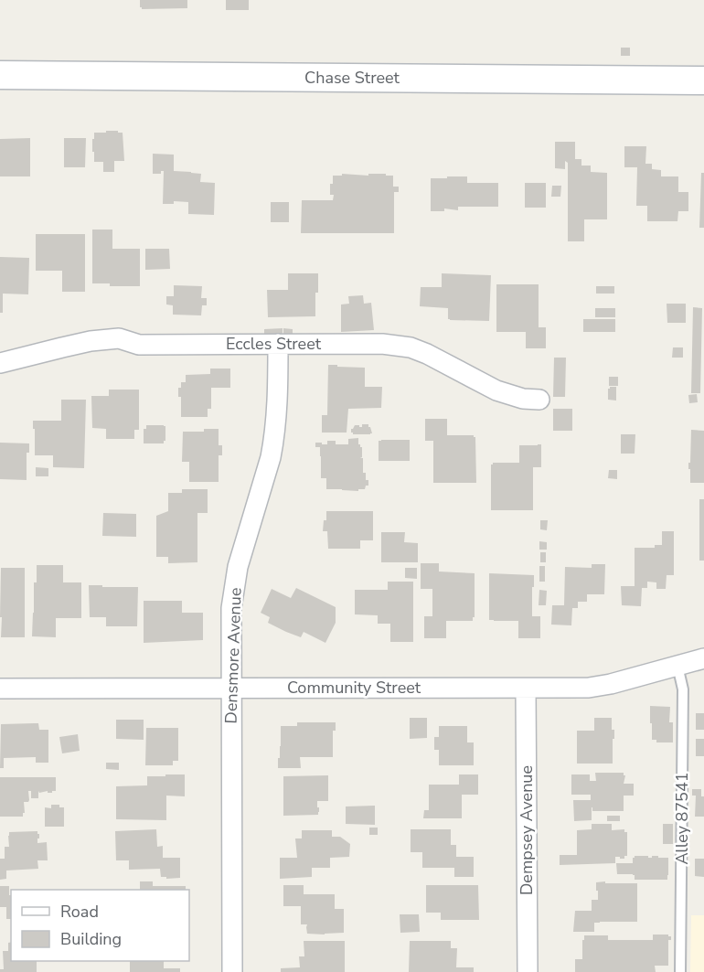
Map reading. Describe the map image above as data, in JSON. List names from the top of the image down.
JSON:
{
  "streets": {
    "street": [
      "Chase Street",
      "Eccles Street",
      "Densmore Avenue",
      "Community Street",
      "Dempsey Avenue"
    ],
    "lane": ["Alley 87541"]
  },
  "crossings": [
    ["Eccles Street", "Densmore Avenue"],
    ["Densmore Avenue", "Community Street"],
    ["Community Street", "Alley 87541"],
    ["Community Street", "Dempsey Avenue"]
  ],
  "legend": ["Road", "Building"]
}
